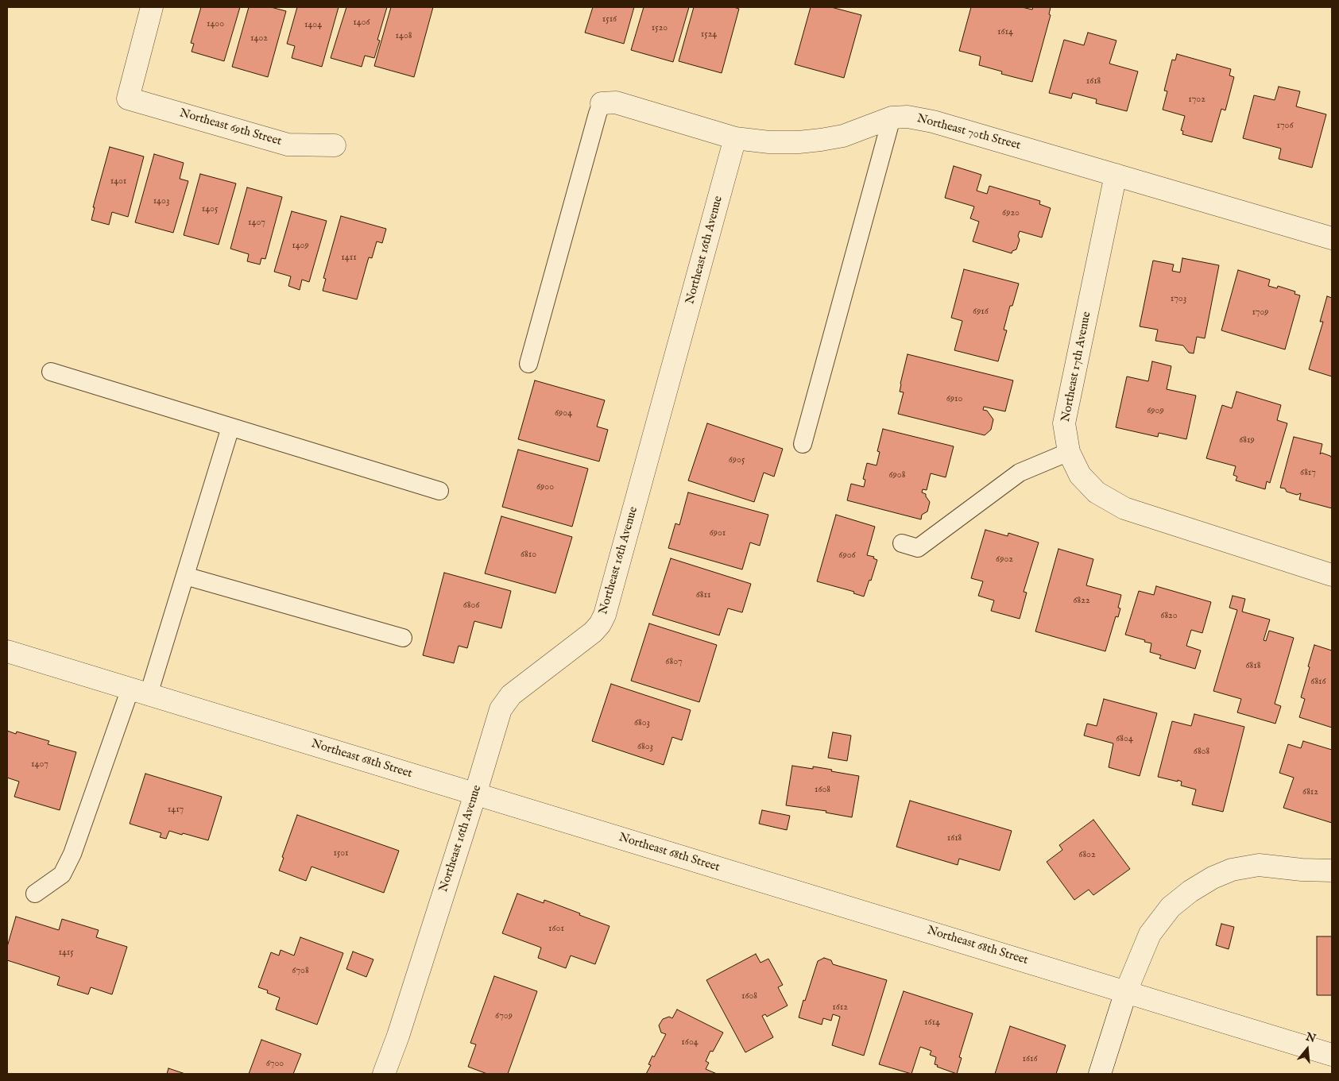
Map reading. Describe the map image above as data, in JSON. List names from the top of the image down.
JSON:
{
  "streets": {
    "street": [
      "Northeast 69th Street",
      "Northeast 70th Street",
      "Northeast 16th Avenue",
      "Northeast 17th Avenue",
      "Northeast 68th Street"
    ]
  },
  "crossings": [
    ["Northeast 70th Street", "Northeast 16th Avenue"],
    ["Northeast 70th Street", "Northeast 17th Avenue"],
    ["Northeast 16th Avenue", "Northeast 68th Street"]
  ],
  "house_numbers": [
    "1516",
    "1406",
    "1400",
    "1404",
    "1520",
    "1614",
    "1524",
    "1408",
    "1402",
    "1618",
    "1702",
    "1706",
    "1401",
    "1403",
    "1405",
    "6920",
    "1407",
    "1409",
    "1411",
    "1703",
    "6916",
    "1709",
    "6910",
    "6909",
    "6904",
    "6819",
    "6905",
    "6817",
    "6908",
    "6900",
    "6901",
    "6810",
    "6906",
    "6902",
    "6811",
    "6822",
    "6806",
    "6820",
    "6807",
    "6818",
    "6816",
    "6803",
    "6804",
    "6803",
    "6808",
    "1407",
    "1608",
    "6812",
    "1417",
    "1618",
    "1501",
    "6802",
    "1601",
    "1415",
    "6708",
    "1608",
    "1612",
    "6709",
    "1614",
    "1604",
    "1616",
    "6700"
  ],
  "north": "top"
}
